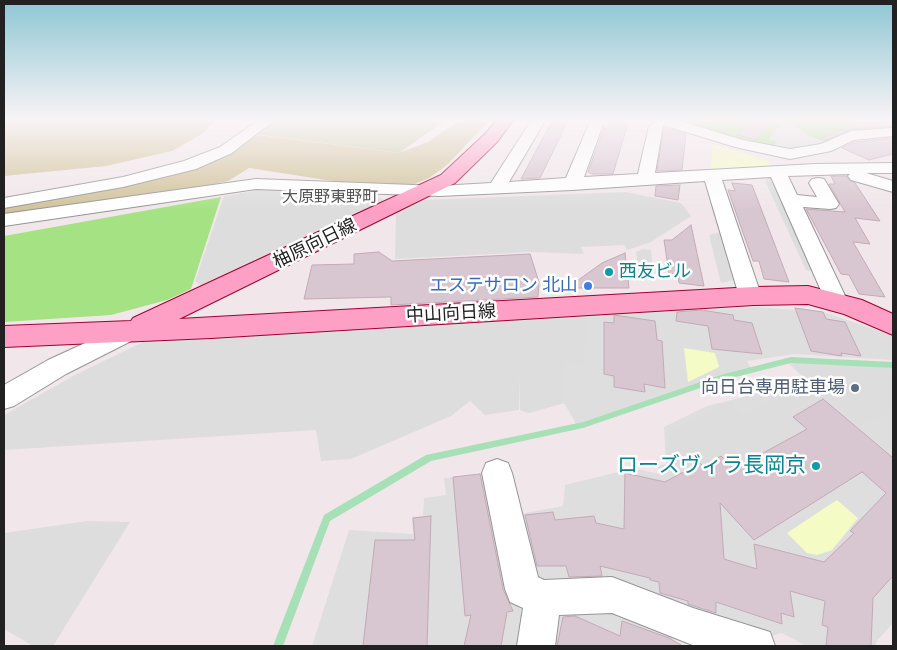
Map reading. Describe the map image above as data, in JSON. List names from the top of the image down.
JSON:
{
  "streets": {
    "main road": ["柚原向日線", "中山向日線"]
  },
  "crossings": [
    ["柚原向日線", "中山向日線"]
  ],
  "districts": ["大原野東野町"],
  "places": [
    "西友ビル",
    "エステサロン 北山",
    "向日台専用駐車場",
    "ローズヴィラ長岡京"
  ]
}
